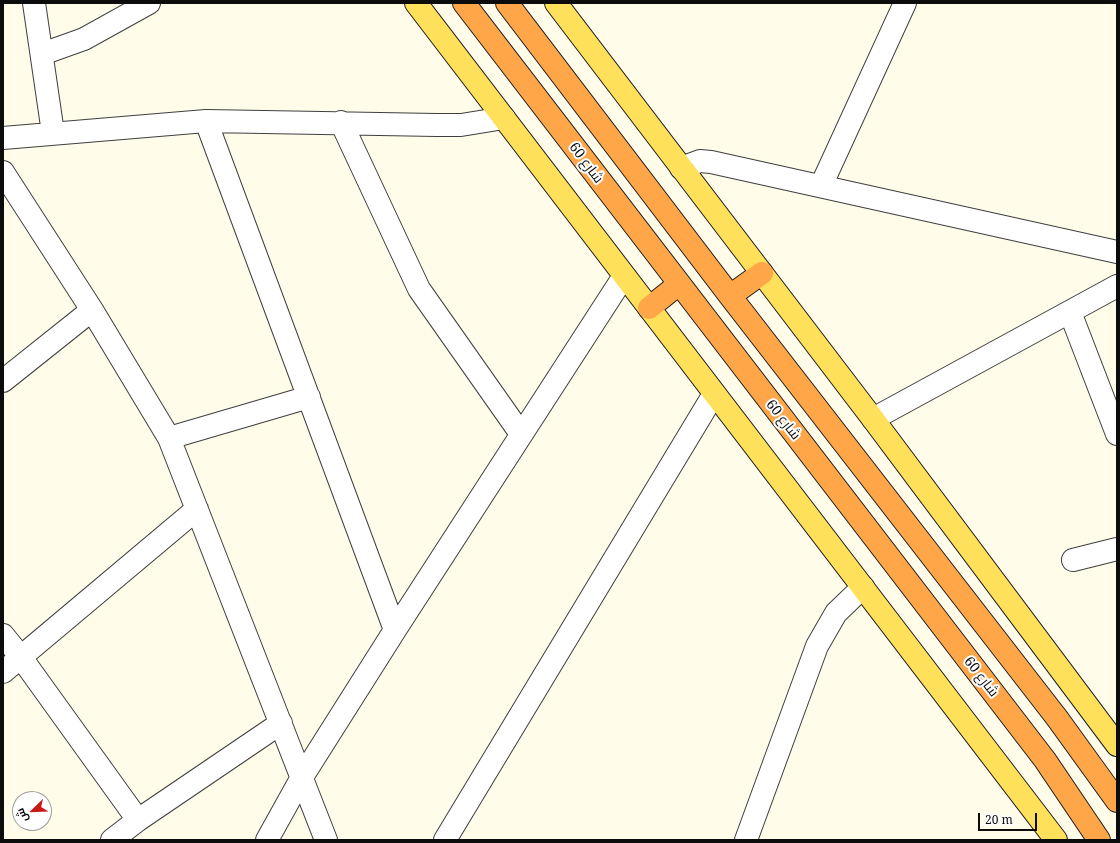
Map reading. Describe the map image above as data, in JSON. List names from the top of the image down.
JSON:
{
  "streets": {
    "highway": ["شارع 60"]
  },
  "scale_bar": "20 m",
  "north": "bottom left"
}
